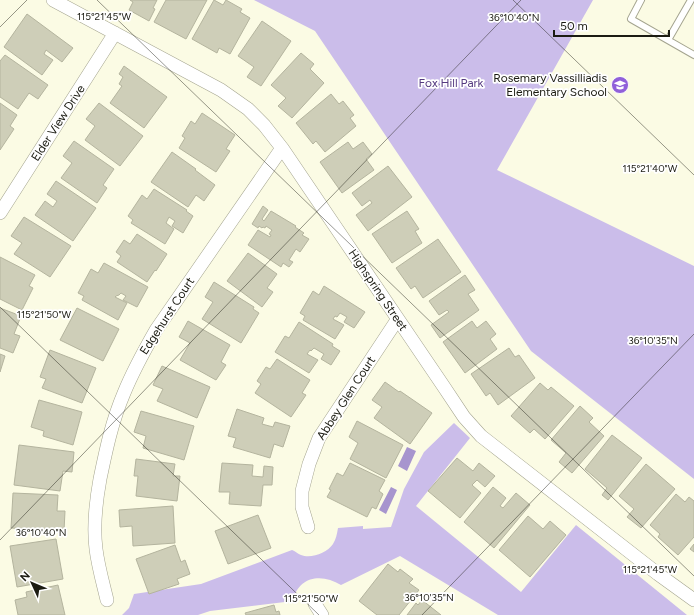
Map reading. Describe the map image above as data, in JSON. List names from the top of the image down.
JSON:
{
  "streets": {
    "street": [
      "Elder View Drive",
      "Highspring Street",
      "Edgehurst Court",
      "Abbey Glen Court"
    ]
  },
  "crossings": [
    ["Elder View Drive", "Highspring Street"],
    ["Highspring Street", "Edgehurst Court"],
    ["Highspring Street", "Abbey Glen Court"]
  ],
  "parks": ["Fox Hill Park"],
  "places": {
    "school or university": ["Rosemary Vassilliadis Elementary School"]
  },
  "scale_bar": "50 m",
  "north": "top left",
  "coordinates": [
    "115°21'45\"W",
    "36°10'40\"N",
    "115°21'40\"W",
    "115°21'50\"W",
    "36°10'35\"N"
  ]
}
